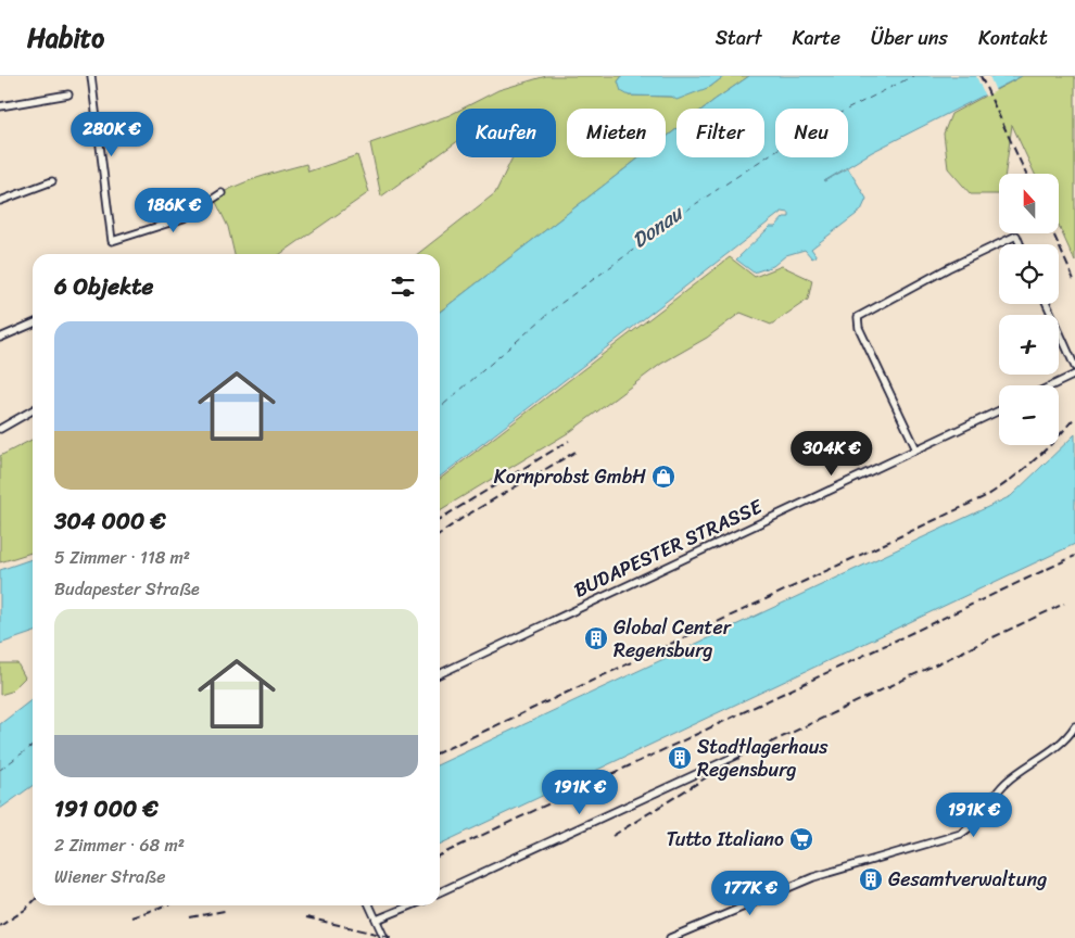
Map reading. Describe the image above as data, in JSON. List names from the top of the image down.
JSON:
{
  "streets": {
    "street": ["BUDAPESTER STRASSE"]
  },
  "water": ["Donau"],
  "places": {
    "shop": ["Kornprobst GmbH"],
    "building": ["Global Center Regensburg", "Stadtlagerhaus Regensburg", "Gesamtverwaltung"],
    "supermarket": ["Tutto Italiano"]
  },
  "north": "top",
  "page": {
    "header": "Habito",
    "nav": [
      "Start",
      "Karte",
      "Über uns",
      "Kontakt"
    ],
    "chip": [
      "Kaufen",
      "Mieten",
      "Filter",
      "Neu"
    ],
    "price": [
      "280K €",
      "186K €",
      "304K €",
      "191K €",
      "191K €",
      "177K €"
    ],
    "map_buttons": ["+", "−"],
    "heading": "6 Objekte",
    "list": [
      {
        "name": "304 000 €",
        "note": "5 Zimmer · 118 m² · Budapester Straße"
      },
      {
        "name": "191 000 €",
        "note": "2 Zimmer · 68 m² · Wiener Straße"
      }
    ]
  }
}
